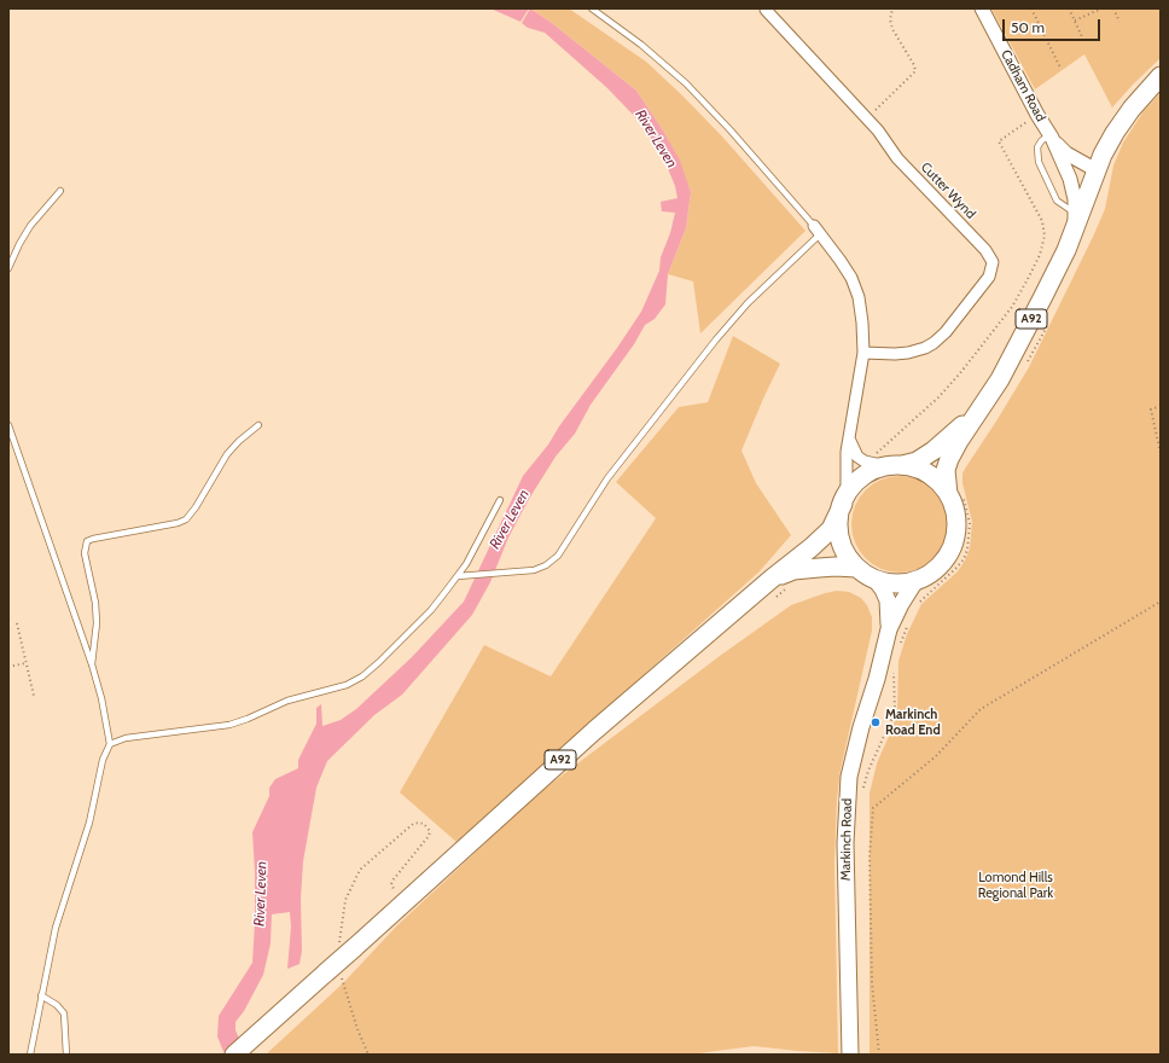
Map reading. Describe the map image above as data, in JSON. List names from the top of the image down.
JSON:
{
  "streets": {
    "highway": ["A92"],
    "main road": ["Markinch Road"],
    "street": ["Cadham Road", "Cutter Wynd"]
  },
  "crossings": [
    ["Cadham Road", "A92"],
    ["A92", "Markinch Road"]
  ],
  "water": ["River Leven"],
  "parks": ["Lomond Hills Regional Park"],
  "places": ["Markinch Road End"],
  "scale_bar": "50 m"
}
